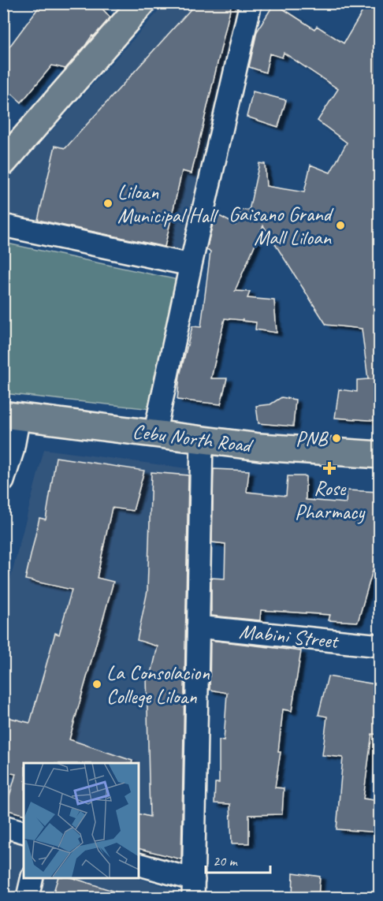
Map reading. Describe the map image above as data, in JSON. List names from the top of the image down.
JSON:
{
  "streets": {
    "main road": ["Cebu North Road"],
    "street": ["Mabini Street"]
  },
  "places": {
    "other": [
      "Liloan Municipal Hall",
      "Gaisano Grand Mall Liloan",
      "PNB",
      "La Consolacion College Liloan"
    ],
    "health": ["Rose Pharmacy"]
  },
  "scale_bar": "20 m"
}
